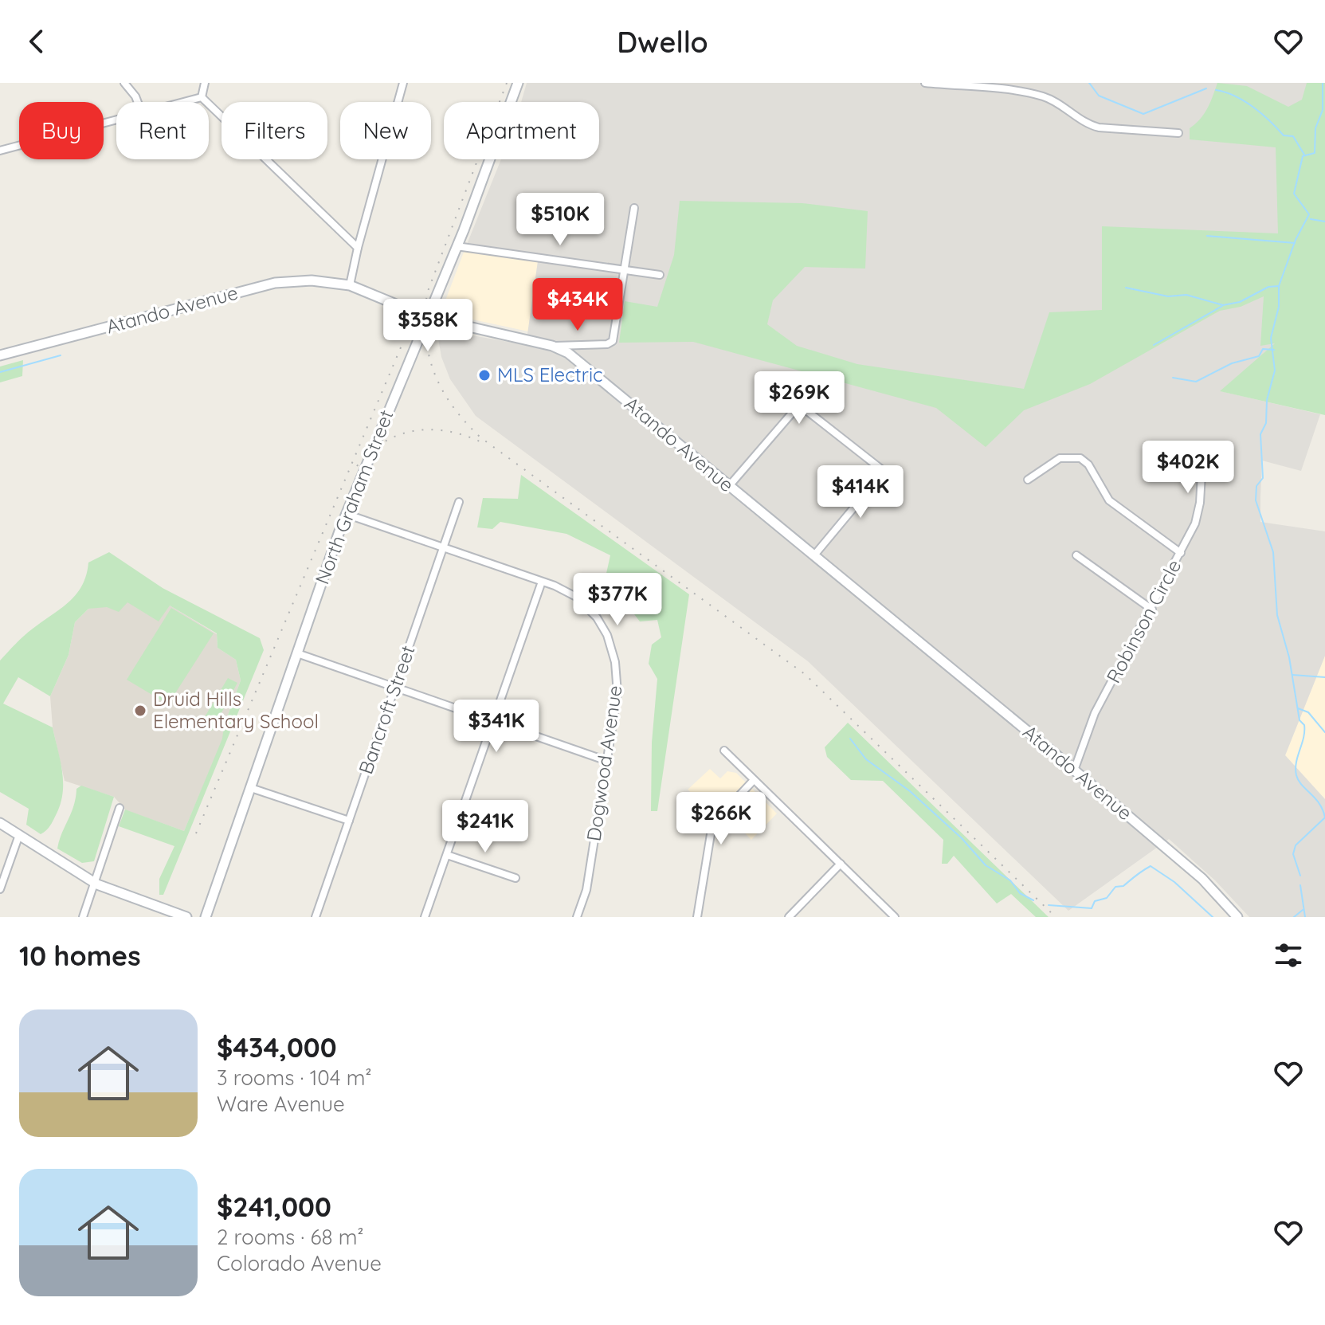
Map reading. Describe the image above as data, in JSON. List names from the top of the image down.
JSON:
{
  "streets": {
    "main road": ["Atando Avenue", "North Graham Street"],
    "street": ["Robinson Circle", "Bancroft Street", "Dogwood Avenue"]
  },
  "crossings": [
    ["Atando Avenue", "North Graham Street"],
    ["Atando Avenue", "Robinson Circle"],
    ["North Graham Street", "Dogwood Avenue"],
    ["Bancroft Street", "Dogwood Avenue"]
  ],
  "places": ["MLS Electric", "Druid Hills Elementary School"],
  "page": {
    "header": "Dwello",
    "chip": [
      "Buy",
      "Rent",
      "Filters",
      "New",
      "Apartment"
    ],
    "price": [
      "$510K",
      "$434K",
      "$358K",
      "$269K",
      "$402K",
      "$414K",
      "$377K",
      "$341K",
      "$266K",
      "$241K"
    ],
    "heading": "10 homes",
    "list": [
      {
        "name": "$434,000",
        "note": "3 rooms · 104 m² · Ware Avenue"
      },
      {
        "name": "$241,000",
        "note": "2 rooms · 68 m² · Colorado Avenue"
      }
    ]
  }
}
